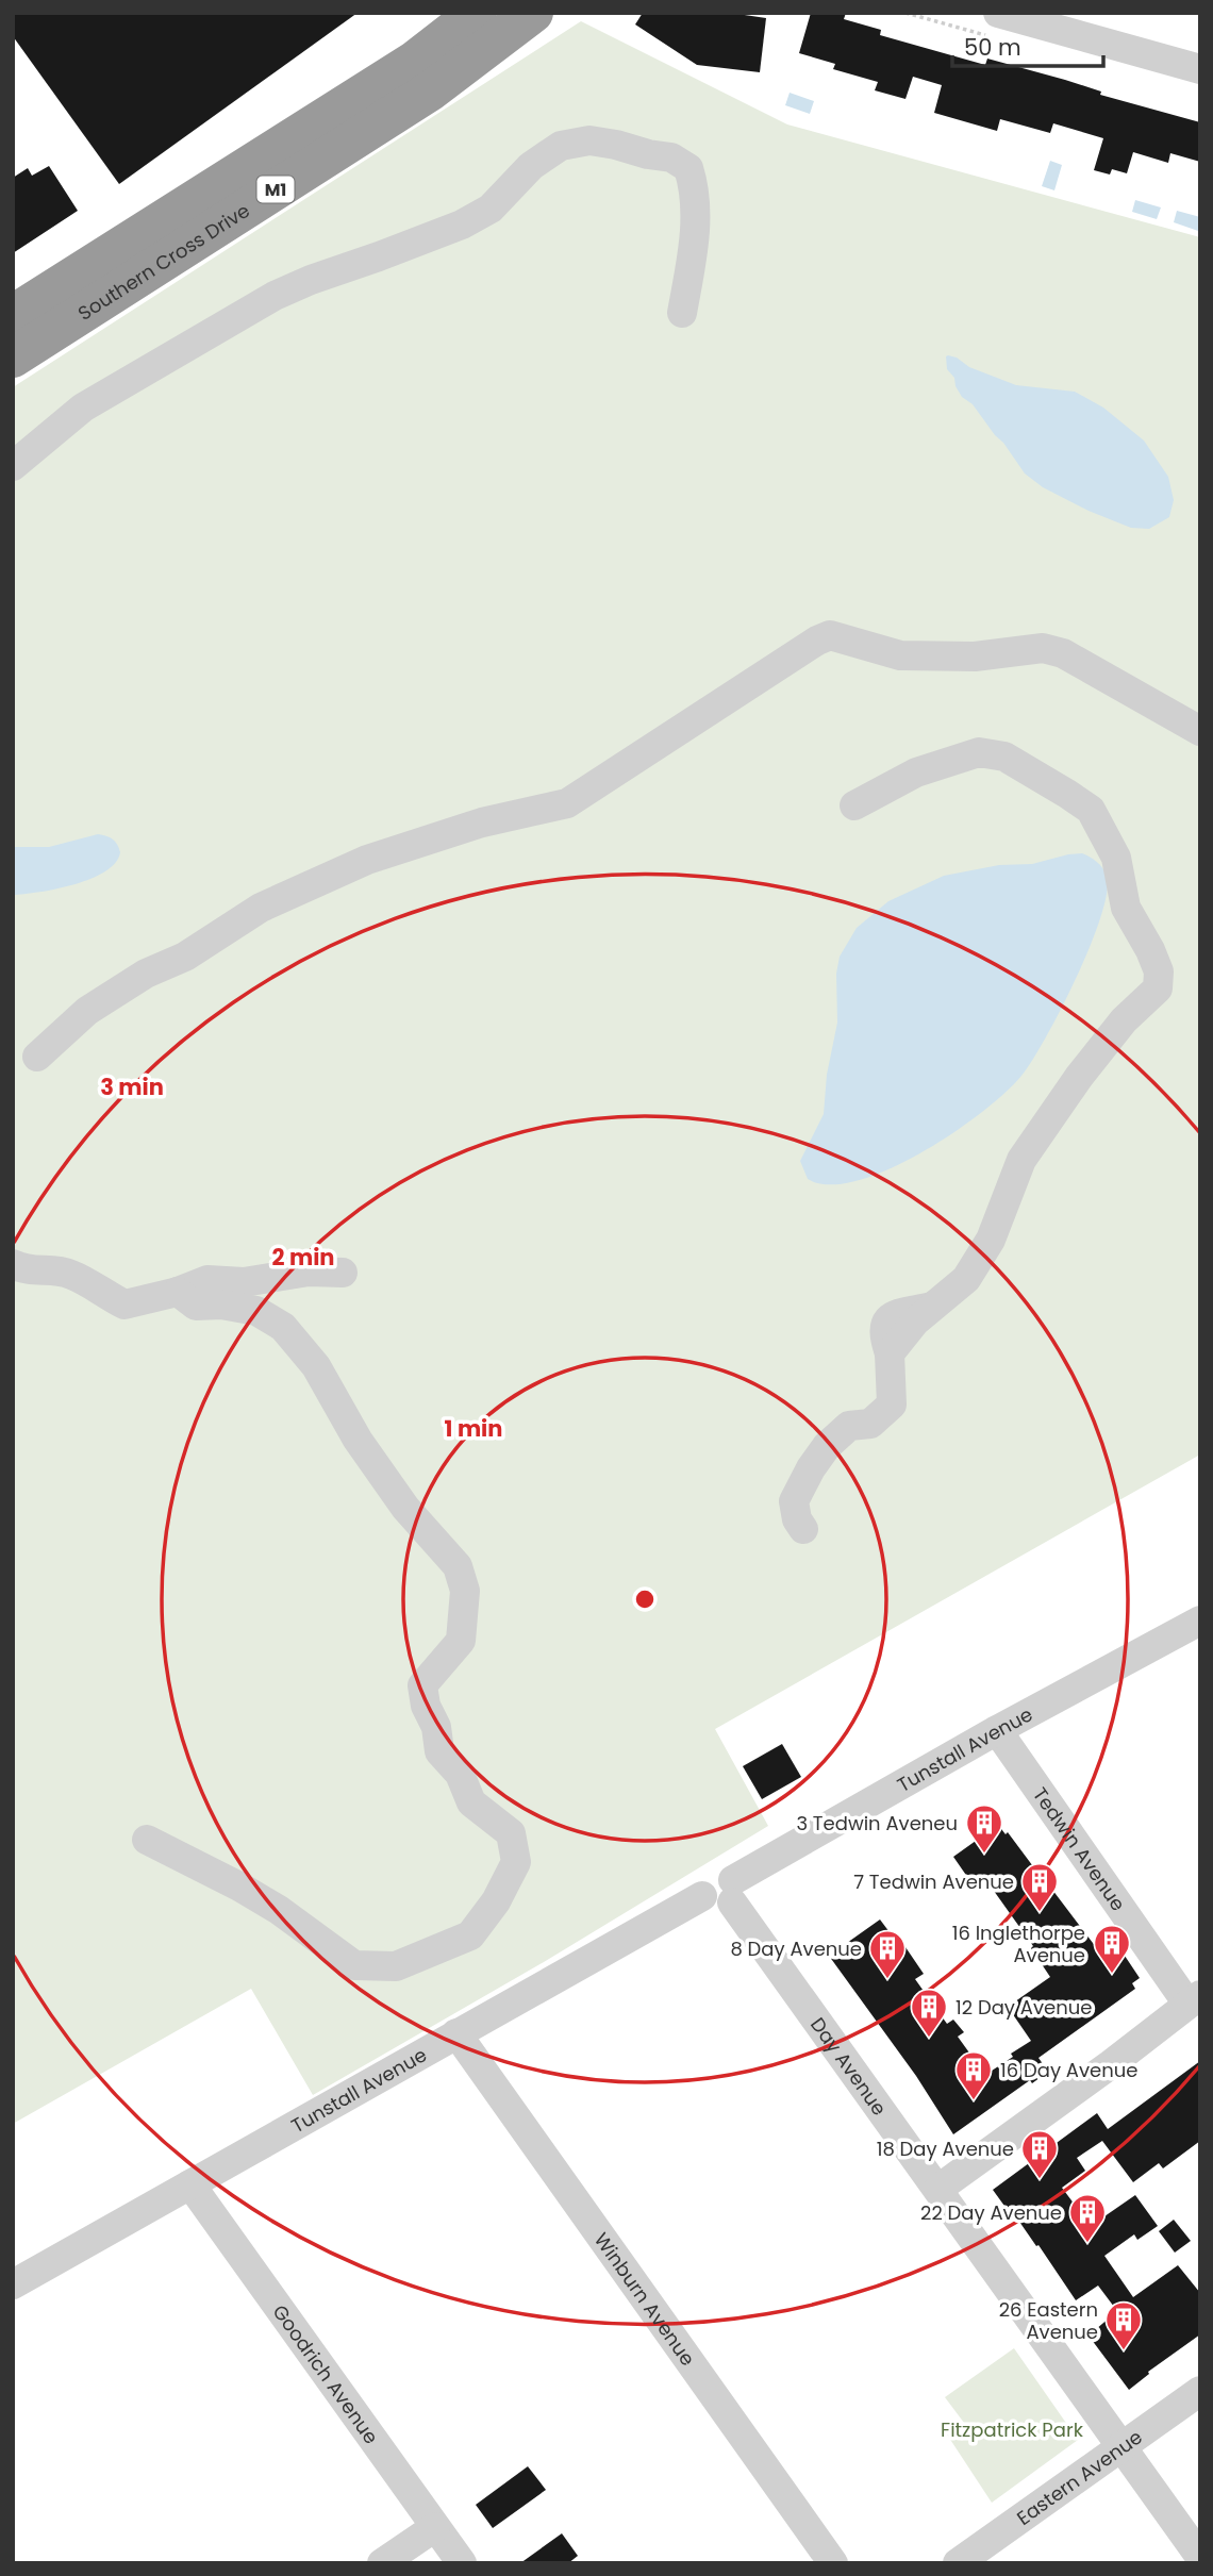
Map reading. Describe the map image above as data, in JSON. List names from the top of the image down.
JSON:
{
  "streets": {
    "highway": ["M1", "Southern Cross Drive"],
    "street": [
      "Tunstall Avenue",
      "Tedwin Avenue",
      "Day Avenue",
      "Winburn Avenue",
      "Goodrich Avenue",
      "Eastern Avenue"
    ]
  },
  "crossings": [
    ["Tunstall Avenue", "Tedwin Avenue"],
    ["Tunstall Avenue", "Day Avenue"],
    ["Tunstall Avenue", "Winburn Avenue"],
    ["Tunstall Avenue", "Goodrich Avenue"],
    ["Day Avenue", "Eastern Avenue"]
  ],
  "parks": ["Fitzpatrick Park"],
  "places": {
    "building": [
      "3 Tedwin Aveneu",
      "7 Tedwin Avenue",
      "16 Inglethorpe Avenue",
      "8 Day Avenue",
      "12 Day Avenue",
      "16 Day Avenue",
      "18 Day Avenue",
      "22 Day Avenue",
      "26 Eastern Avenue"
    ]
  },
  "scale_bar": "50 m",
  "rings": ["3 min", "2 min", "1 min"]
}
